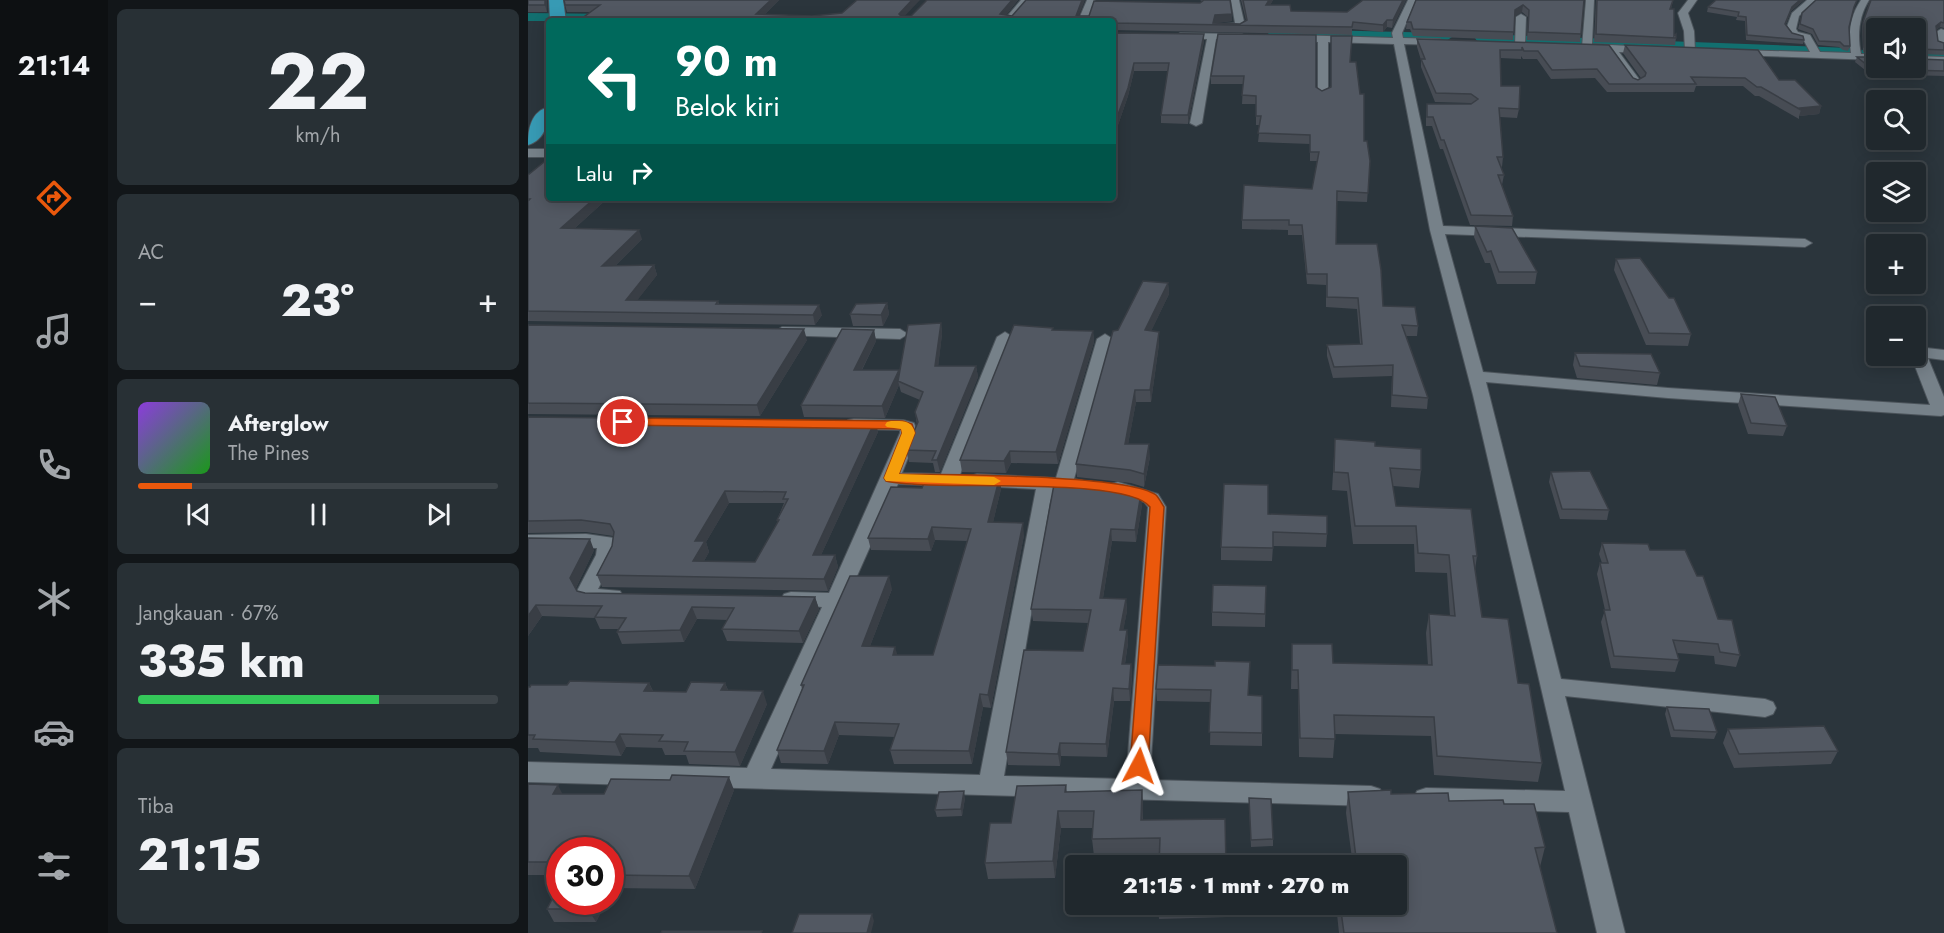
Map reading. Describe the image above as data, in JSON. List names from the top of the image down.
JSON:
{
  "page": {
    "tabs": "21:14",
    "tile": [
      ["22", "km/h"],
      "AC",
      ["Jangkauan · 67%", "335 km"],
      ["Tiba", "21:15"]
    ],
    "map_buttons": ["+", "−"],
    "turn": ["90 m", "Belok kiri"],
    "then": "Lalu",
    "heat": ["−", "23°", "+"],
    "song": ["Afterglow", "The Pines"],
    "limit": "30",
    "trip": "21:15 · 1 mnt · 270 m"
  }
}
